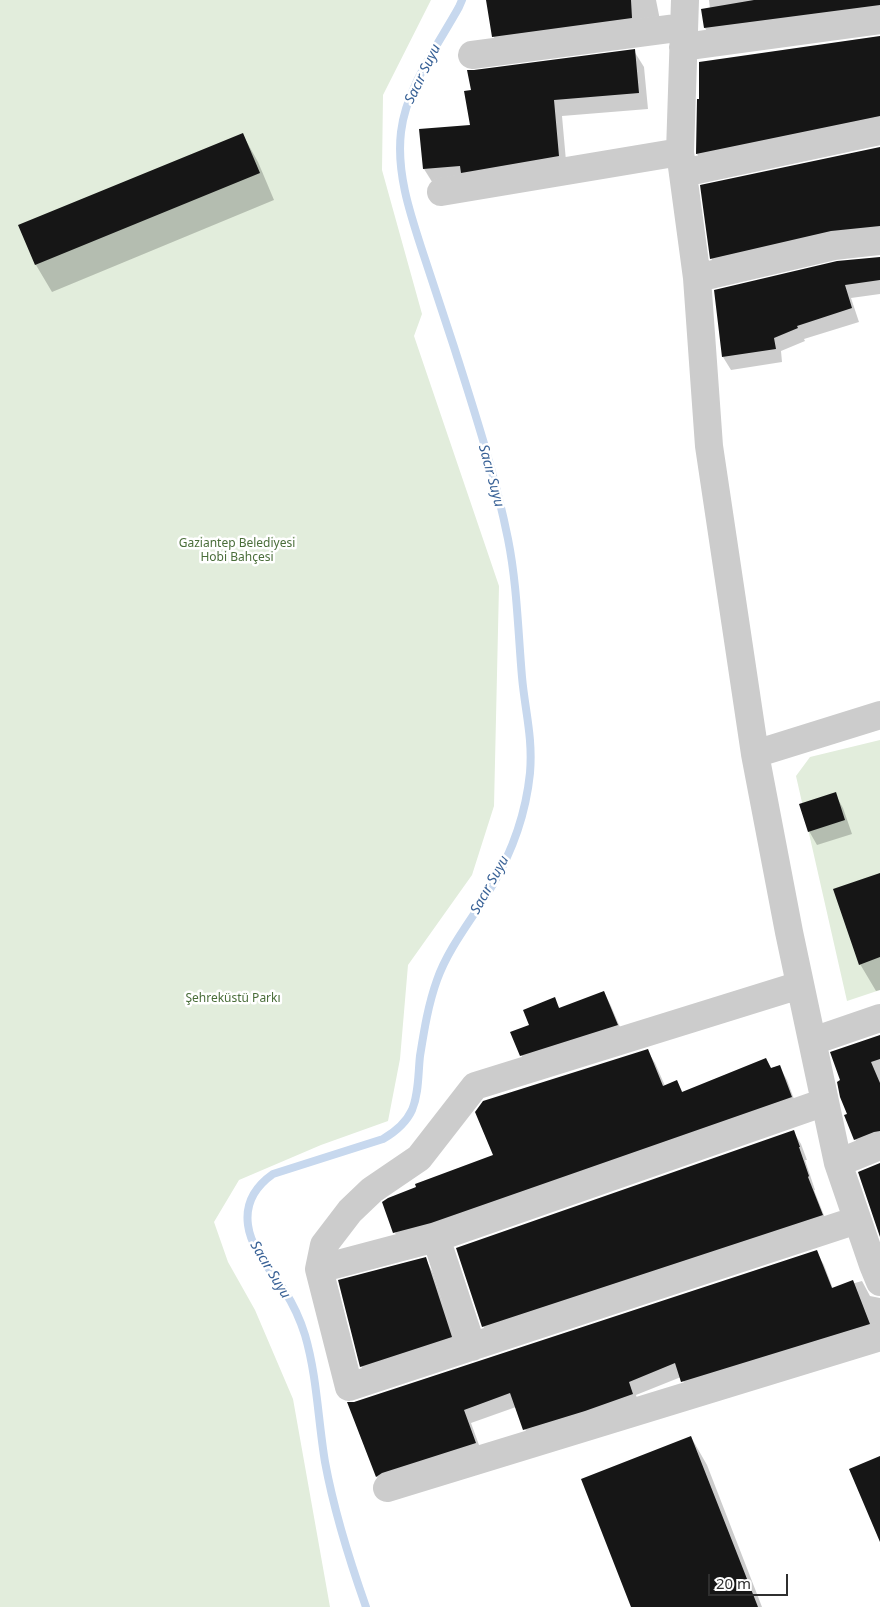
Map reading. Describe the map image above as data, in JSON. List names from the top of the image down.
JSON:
{
  "water": ["Sacır Suyu"],
  "parks": ["Gaziantep Belediyesi Hobi Bahçesi", "Şehreküstü Parkı"],
  "scale_bar": "20 m"
}
